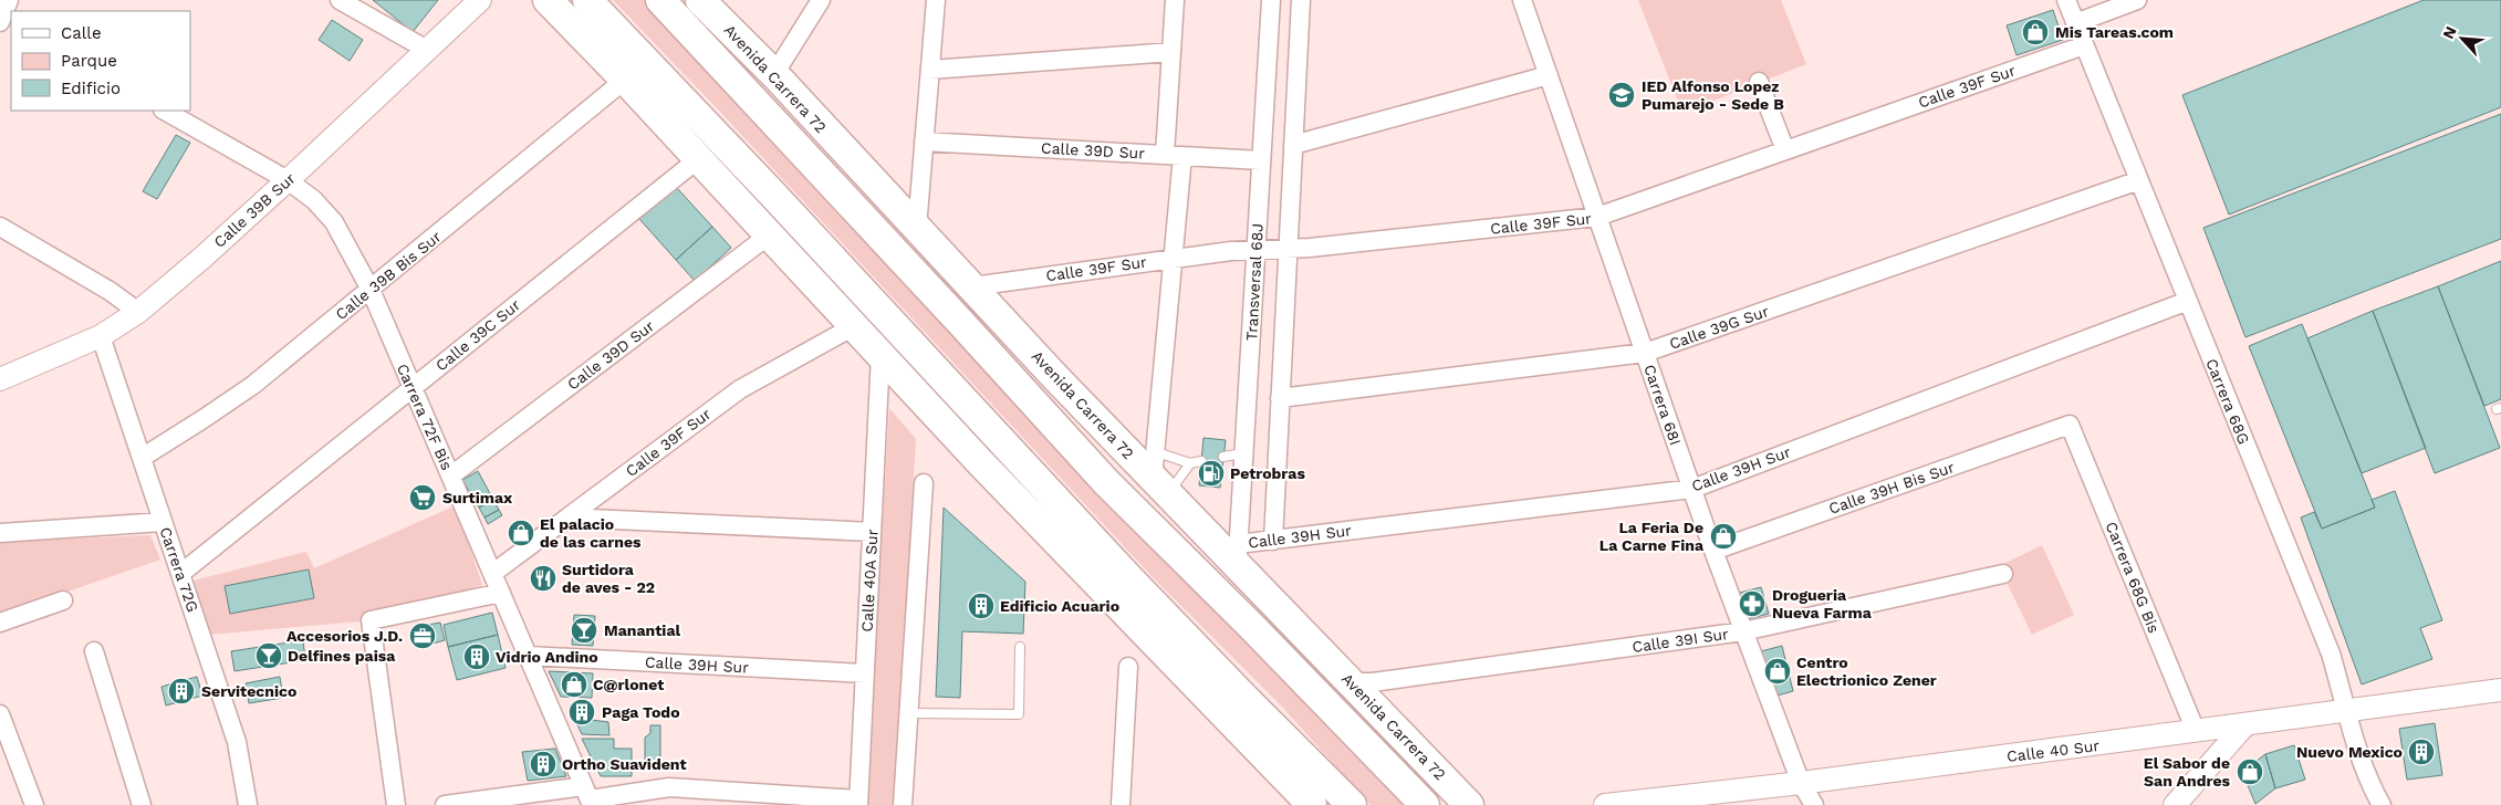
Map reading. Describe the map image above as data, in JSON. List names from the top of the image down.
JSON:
{
  "streets": {
    "highway": ["Avenida Carrera 72"],
    "street": [
      "Calle 39F Sur",
      "Calle 39D Sur",
      "Calle 39B Sur",
      "Calle 39B Bis Sur",
      "Transversal 68J",
      "Calle 39G Sur",
      "Calle 39C Sur",
      "Carrera 68G",
      "Carrera 68I",
      "Carrera 72F Bis",
      "Calle 39H Sur",
      "Calle 39H Bis Sur",
      "Carrera 72G",
      "Carrera 68G Bis",
      "Calle 40A Sur",
      "Calle 39I Sur",
      "Calle 40 Sur"
    ]
  },
  "crossings": [
    ["Avenida Carrera 72", "Calle 39F Sur"],
    ["Avenida Carrera 72", "Transversal 68J"],
    ["Avenida Carrera 72", "Calle 39H Sur"],
    ["Avenida Carrera 72", "Calle 39I Sur"],
    ["Calle 39F Sur", "Transversal 68J"],
    ["Calle 39F Sur", "Carrera 68G"],
    ["Calle 39F Sur", "Carrera 68I"],
    ["Calle 39F Sur", "Carrera 72F Bis"],
    ["Calle 39D Sur", "Transversal 68J"],
    ["Calle 39D Sur", "Carrera 72F Bis"],
    ["Calle 39B Sur", "Carrera 72F Bis"],
    ["Calle 39B Sur", "Carrera 72G"],
    ["Calle 39B Bis Sur", "Carrera 72F Bis"],
    ["Calle 39B Bis Sur", "Carrera 72G"],
    ["Transversal 68J", "Calle 39G Sur"],
    ["Transversal 68J", "Calle 39H Sur"],
    ["Calle 39G Sur", "Carrera 68G"],
    ["Calle 39G Sur", "Carrera 68I"],
    ["Calle 39C Sur", "Carrera 72F Bis"],
    ["Calle 39C Sur", "Carrera 72G"],
    ["Carrera 68G", "Calle 39H Sur"],
    ["Carrera 68G", "Calle 40 Sur"],
    ["Carrera 68I", "Calle 39H Sur"],
    ["Carrera 68I", "Calle 39H Bis Sur"],
    ["Carrera 68I", "Calle 39I Sur"],
    ["Carrera 68I", "Calle 40 Sur"],
    ["Carrera 72F Bis", "Calle 39H Sur"],
    ["Calle 39H Sur", "Calle 40A Sur"],
    ["Calle 39H Bis Sur", "Carrera 68G Bis"],
    ["Carrera 68G Bis", "Calle 40 Sur"]
  ],
  "places": {
    "shop": [
      "Mis Tareas.com",
      "El palacio de las carnes",
      "La Feria De La Carne Fina",
      "Centro Electrionico Zener",
      "C@rlonet",
      "El Sabor de San Andres"
    ],
    "school or university": ["IED Alfonso Lopez Pumarejo - Sede B"],
    "fuel station": ["Petrobras"],
    "supermarket": ["Surtimax"],
    "restaurant": ["Surtidora de aves - 22"],
    "pharmacy": ["Drogueria Nueva Farma"],
    "building": [
      "Edificio Acuario",
      "Vidrio Andino",
      "Servitecnico",
      "Paga Todo",
      "Nuevo Mexico",
      "Ortho Suavident"
    ],
    "bar": ["Manantial", "Delfines paisa"],
    "office": ["Accesorios J.D."]
  },
  "legend": ["Calle", "Parque", "Edificio"],
  "north": "top left"
}
